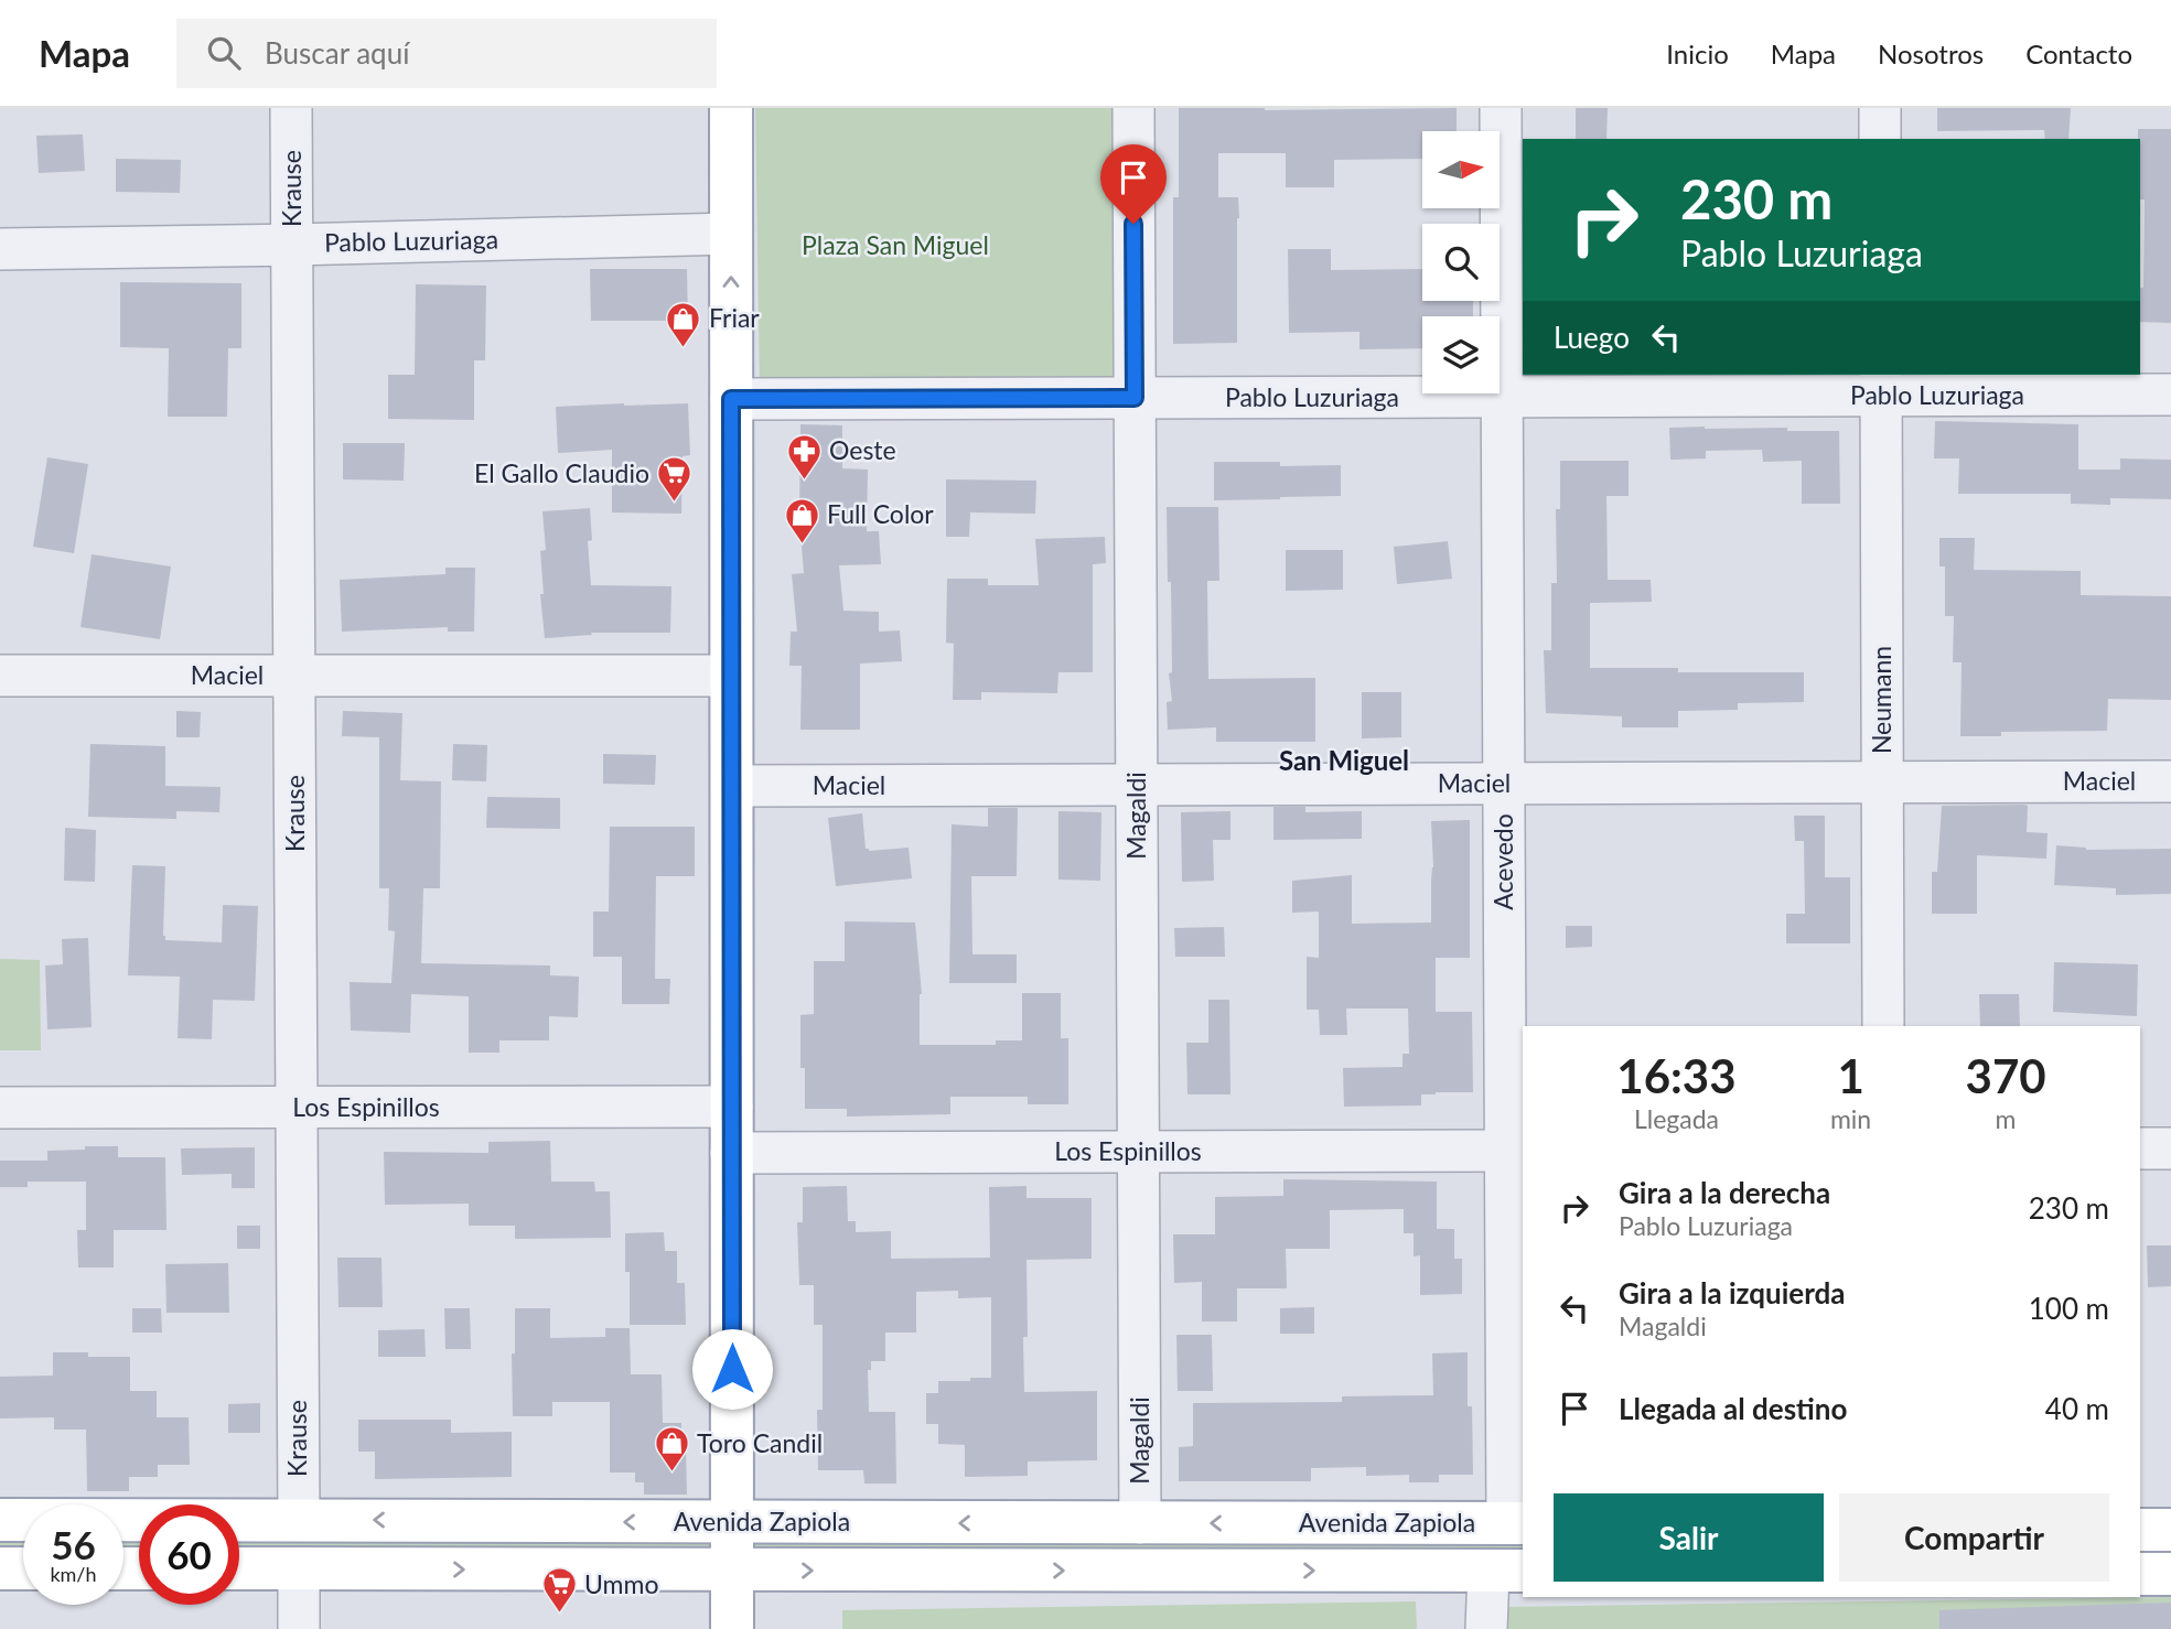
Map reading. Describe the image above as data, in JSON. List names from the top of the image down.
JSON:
{
  "streets": {
    "main road": ["Avenida Zapiola"],
    "street": [
      "Krause",
      "Pablo Luzuriaga",
      "Maciel",
      "Neumann",
      "Magaldi",
      "Acevedo",
      "Los Espinillos"
    ]
  },
  "crossings": [
    ["Krause", "Pablo Luzuriaga"],
    ["Krause", "Maciel"],
    ["Krause", "Los Espinillos"],
    ["Krause", "Avenida Zapiola"],
    ["Pablo Luzuriaga", "Neumann"],
    ["Pablo Luzuriaga", "Magaldi"],
    ["Pablo Luzuriaga", "Acevedo"],
    ["Maciel", "Neumann"],
    ["Maciel", "Magaldi"],
    ["Maciel", "Acevedo"],
    ["Magaldi", "Los Espinillos"],
    ["Magaldi", "Avenida Zapiola"],
    ["Acevedo", "Los Espinillos"],
    ["Acevedo", "Avenida Zapiola"]
  ],
  "districts": ["San Miguel"],
  "parks": ["Plaza San Miguel"],
  "places": {
    "shop": ["Friar", "Full Color", "Toro Candil"],
    "pharmacy": ["Oeste"],
    "supermarket": ["El Gallo Claudio", "Ummo"]
  },
  "north": "right",
  "page": {
    "header": "Mapa",
    "search": "Buscar aquí",
    "nav": [
      "Inicio",
      "Mapa",
      "Nosotros",
      "Contacto"
    ],
    "turn": ["230 m", "Pablo Luzuriaga"],
    "then": "Luego",
    "eta": [
      "16:33",
      "Llegada",
      "1",
      "min",
      "370",
      "m"
    ],
    "list": [
      {
        "name": "Gira a la derecha",
        "note": "Pablo Luzuriaga",
        "value": "230 m"
      },
      {
        "name": "Gira a la izquierda",
        "note": "Magaldi",
        "value": "100 m"
      },
      {
        "name": "Llegada al destino",
        "value": "40 m"
      }
    ],
    "buttons": ["Salir", "Compartir"],
    "speed": "56 km/h",
    "limit": "60"
  }
}
